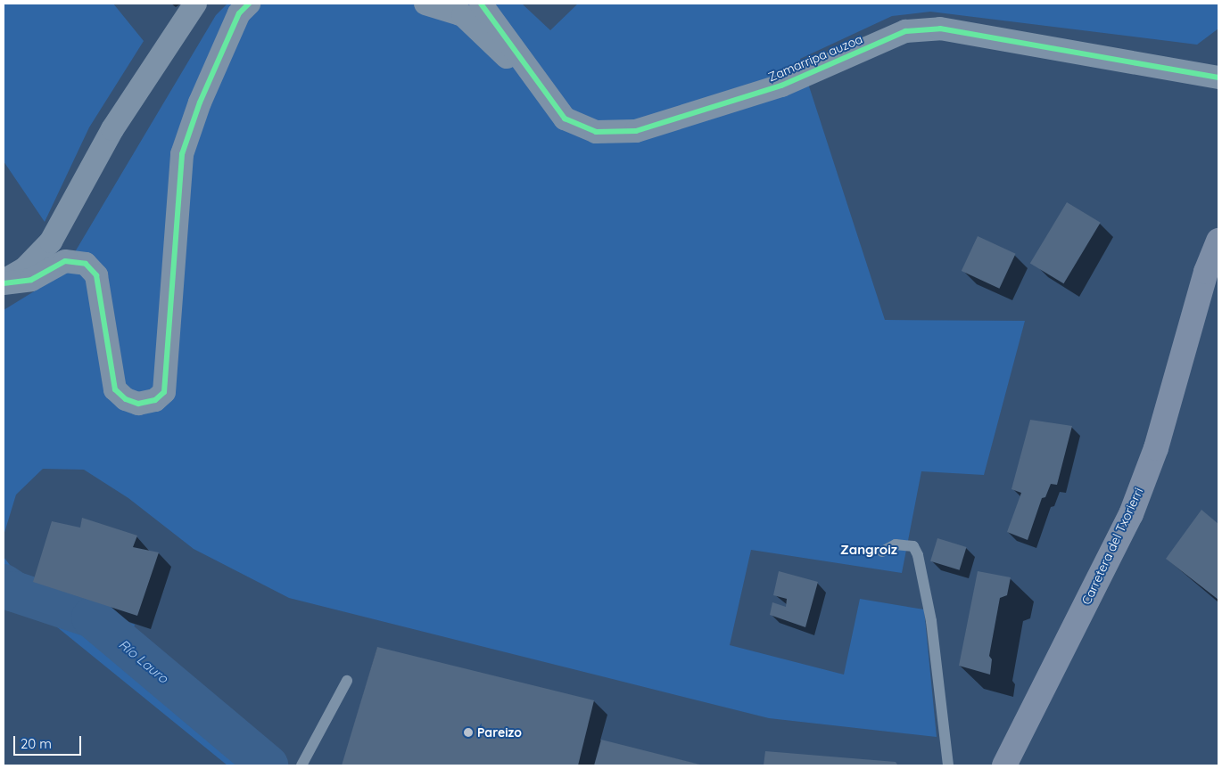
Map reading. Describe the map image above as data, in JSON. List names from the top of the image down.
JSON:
{
  "streets": {
    "main road": ["Carretera del Txorierri"],
    "street": ["Zamarripa auzoa"]
  },
  "districts": ["Zangroiz"],
  "water": ["Río Lauro"],
  "places": ["Pareizo"],
  "scale_bar": "20 m"
}
